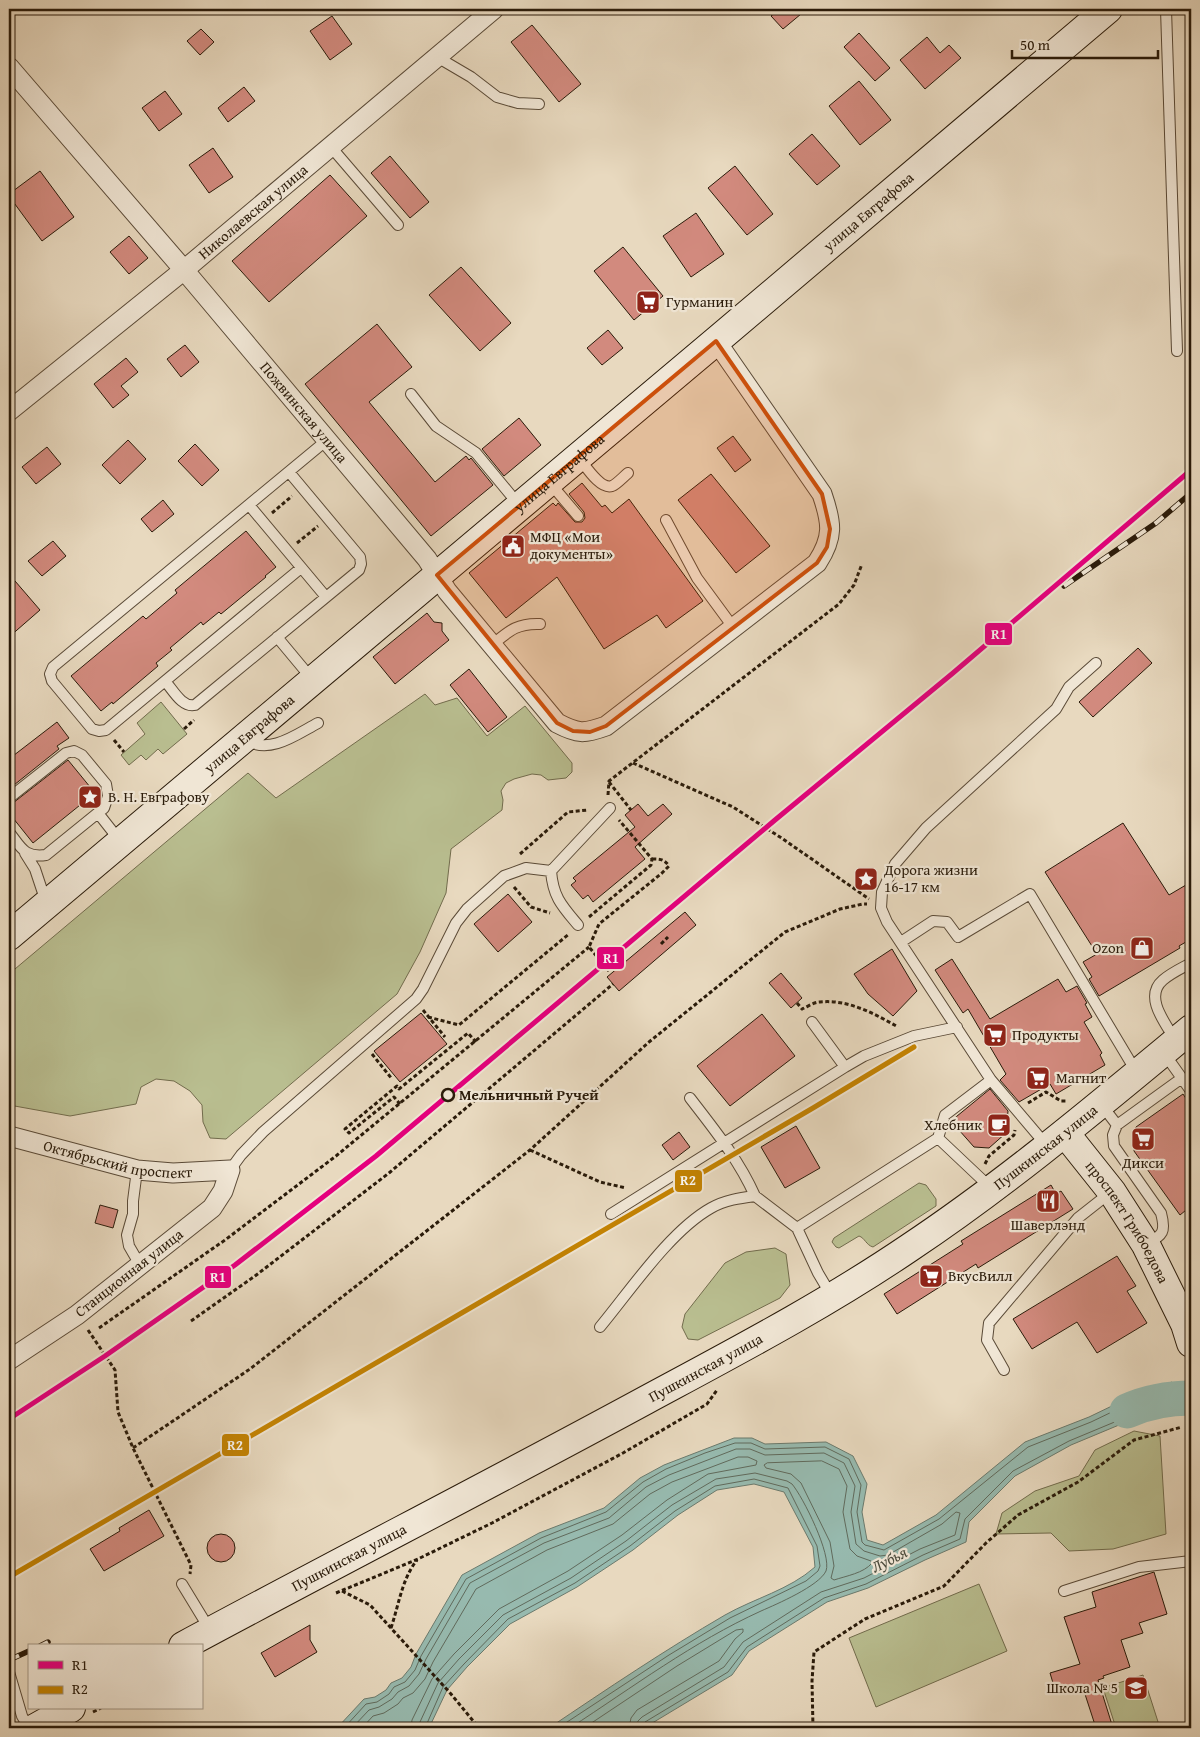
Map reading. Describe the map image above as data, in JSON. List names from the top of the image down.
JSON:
{
  "streets": {
    "street": [
      "Николаевская улица",
      "улица Евграфова",
      "Пожвинская улица",
      "Пушкинская улица",
      "Октябрьский проспект",
      "проспект Грибоедова",
      "Станционная улица"
    ]
  },
  "crossings": [
    ["Николаевская улица", "Пожвинская улица"],
    ["улица Евграфова", "Пожвинская улица"],
    ["Пушкинская улица", "проспект Грибоедова"],
    ["Октябрьский проспект", "Станционная улица"]
  ],
  "water": ["Лубья"],
  "places": {
    "supermarket": [
      "Гурманин",
      "Продукты",
      "Магнит",
      "Дикси",
      "ВкусВилл"
    ],
    "public building": ["МФЦ «Мои документы»"],
    "place": ["В. Н. Евграфову", "Дорога жизни 16-17 км"],
    "shop": ["Ozon"],
    "other": ["Мельничный Ручей"],
    "cafe": ["Хлебник"],
    "restaurant": ["Шаверлэнд"],
    "school or university": ["Школа № 5"]
  },
  "lines": ["transit line R1", "transit line R2"],
  "legend": ["R1", "R2"],
  "scale_bar": "50 m"
}
